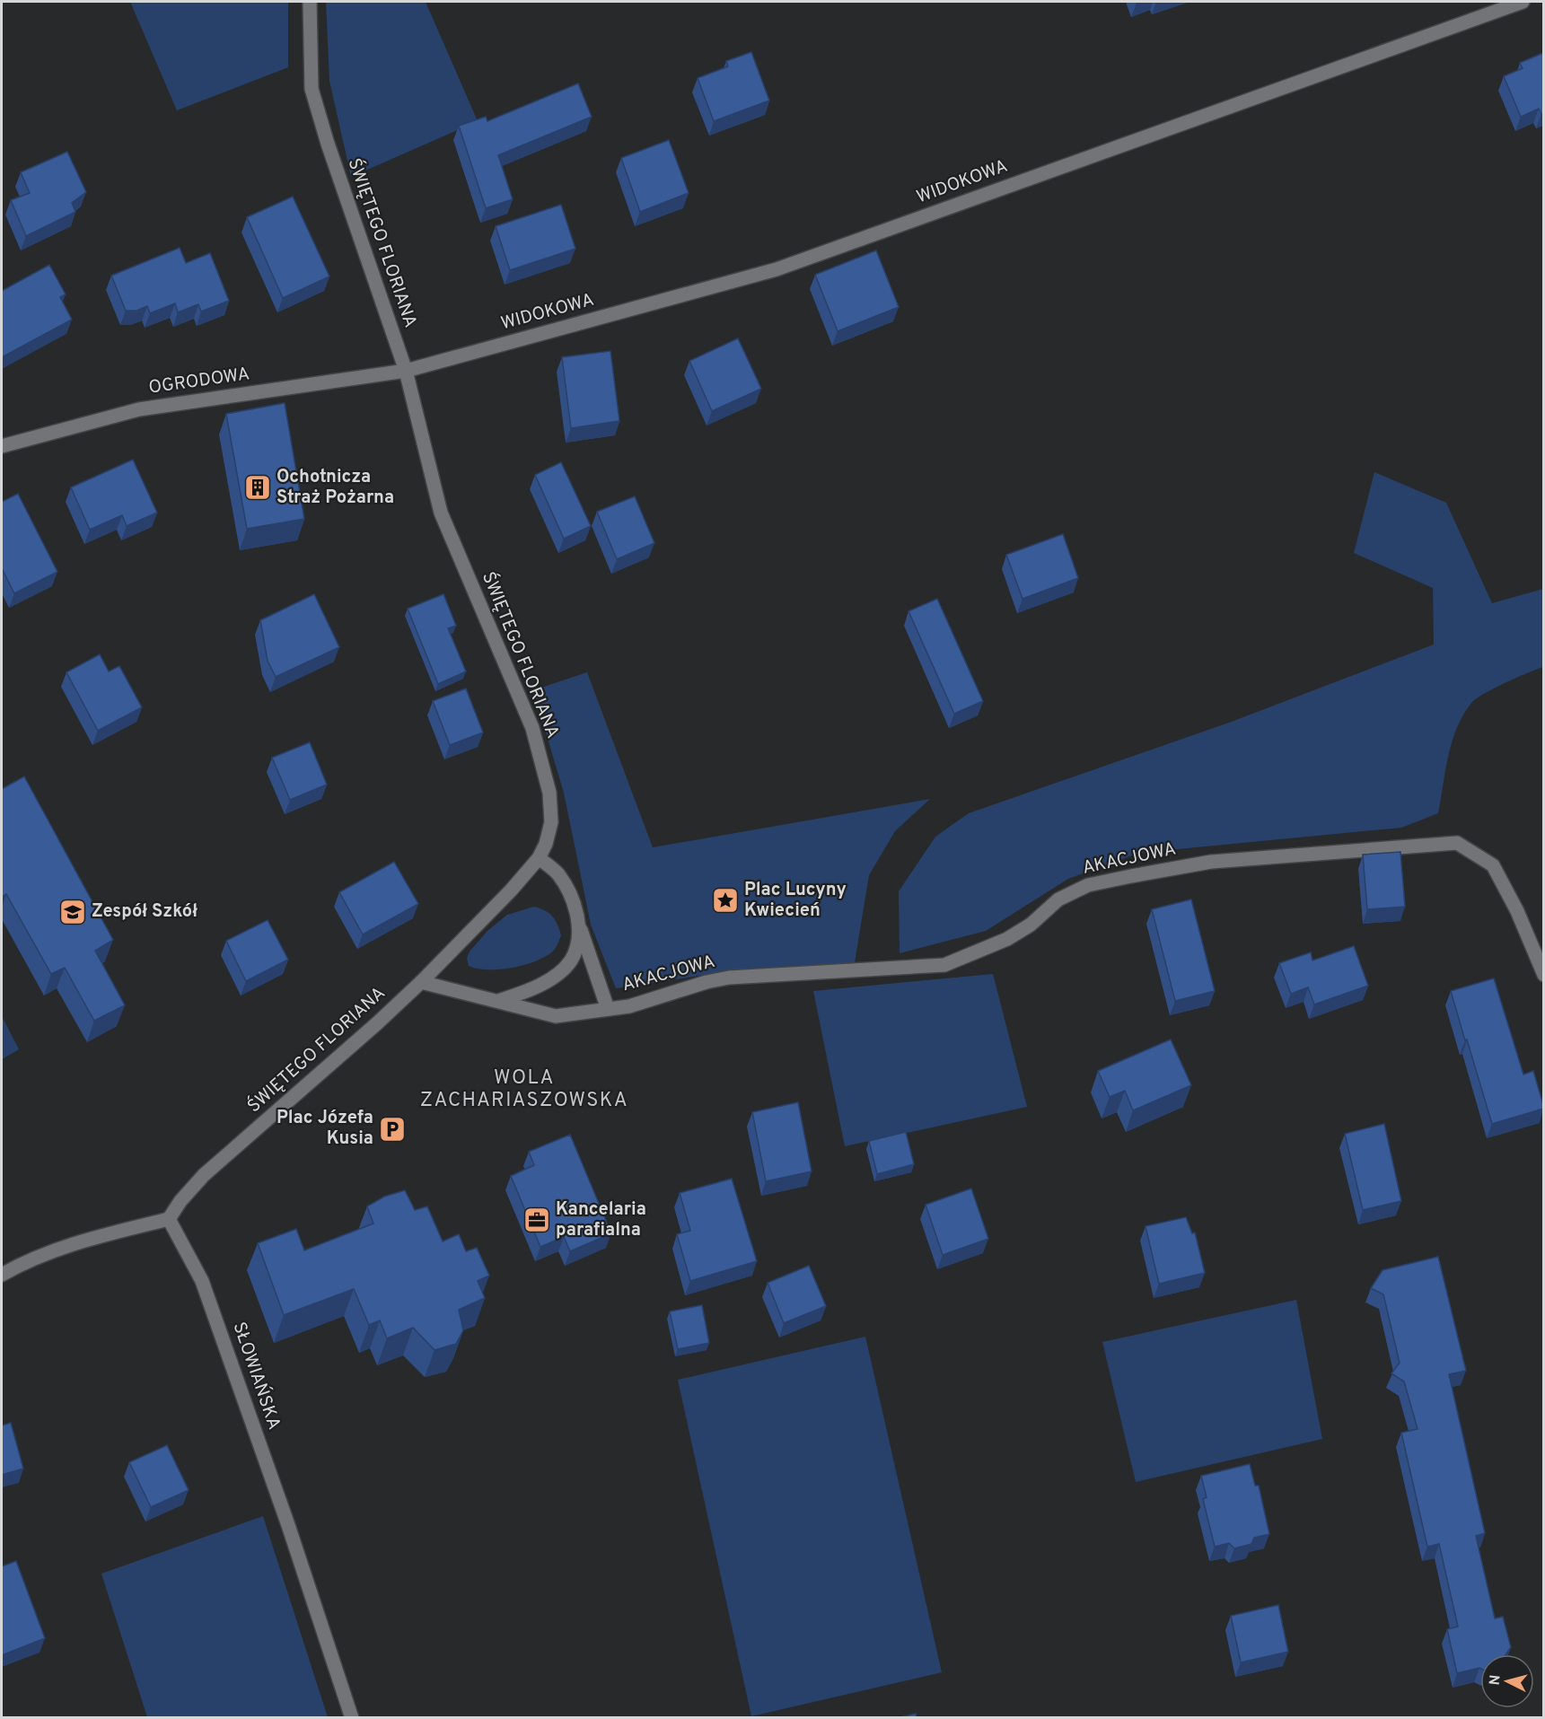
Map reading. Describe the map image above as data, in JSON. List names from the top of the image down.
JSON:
{
  "streets": {
    "street": [
      "WIDOKOWA",
      "ŚWIĘTEGO FLORIANA",
      "OGRODOWA",
      "AKACJOWA",
      "SŁOWIAŃSKA"
    ]
  },
  "crossings": [
    ["WIDOKOWA", "ŚWIĘTEGO FLORIANA"],
    ["WIDOKOWA", "OGRODOWA"],
    ["ŚWIĘTEGO FLORIANA", "OGRODOWA"],
    ["ŚWIĘTEGO FLORIANA", "AKACJOWA"],
    ["ŚWIĘTEGO FLORIANA", "SŁOWIAŃSKA"]
  ],
  "districts": ["WOLA ZACHARIASZOWSKA"],
  "places": {
    "building": ["Ochotnicza Straż Pożarna"],
    "place": ["Plac Lucyny Kwiecień"],
    "school or university": ["Zespół Szkół"],
    "parking": ["Plac Józefa Kusia"],
    "office": ["Kancelaria parafialna"]
  },
  "north": "left"
}
